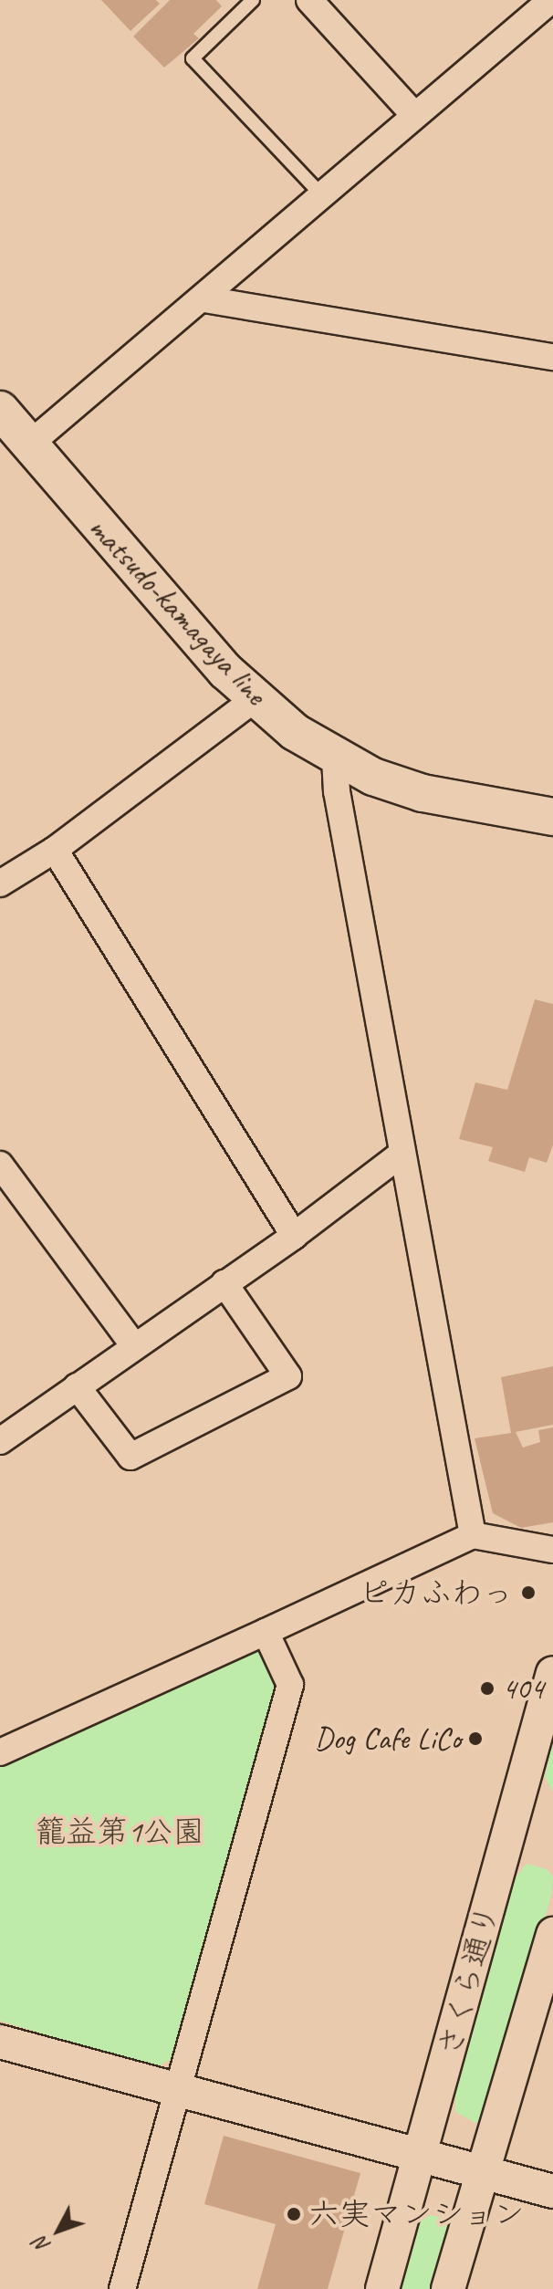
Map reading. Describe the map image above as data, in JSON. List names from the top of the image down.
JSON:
{
  "streets": {
    "main road": ["matsudo-kamagaya line"],
    "street": ["さくら通り"]
  },
  "parks": ["籠益第1公園"],
  "places": [
    "ピカふわっ",
    "404",
    "Dog Cafe LiCo",
    "六実マンション"
  ],
  "north": "bottom left"
}
